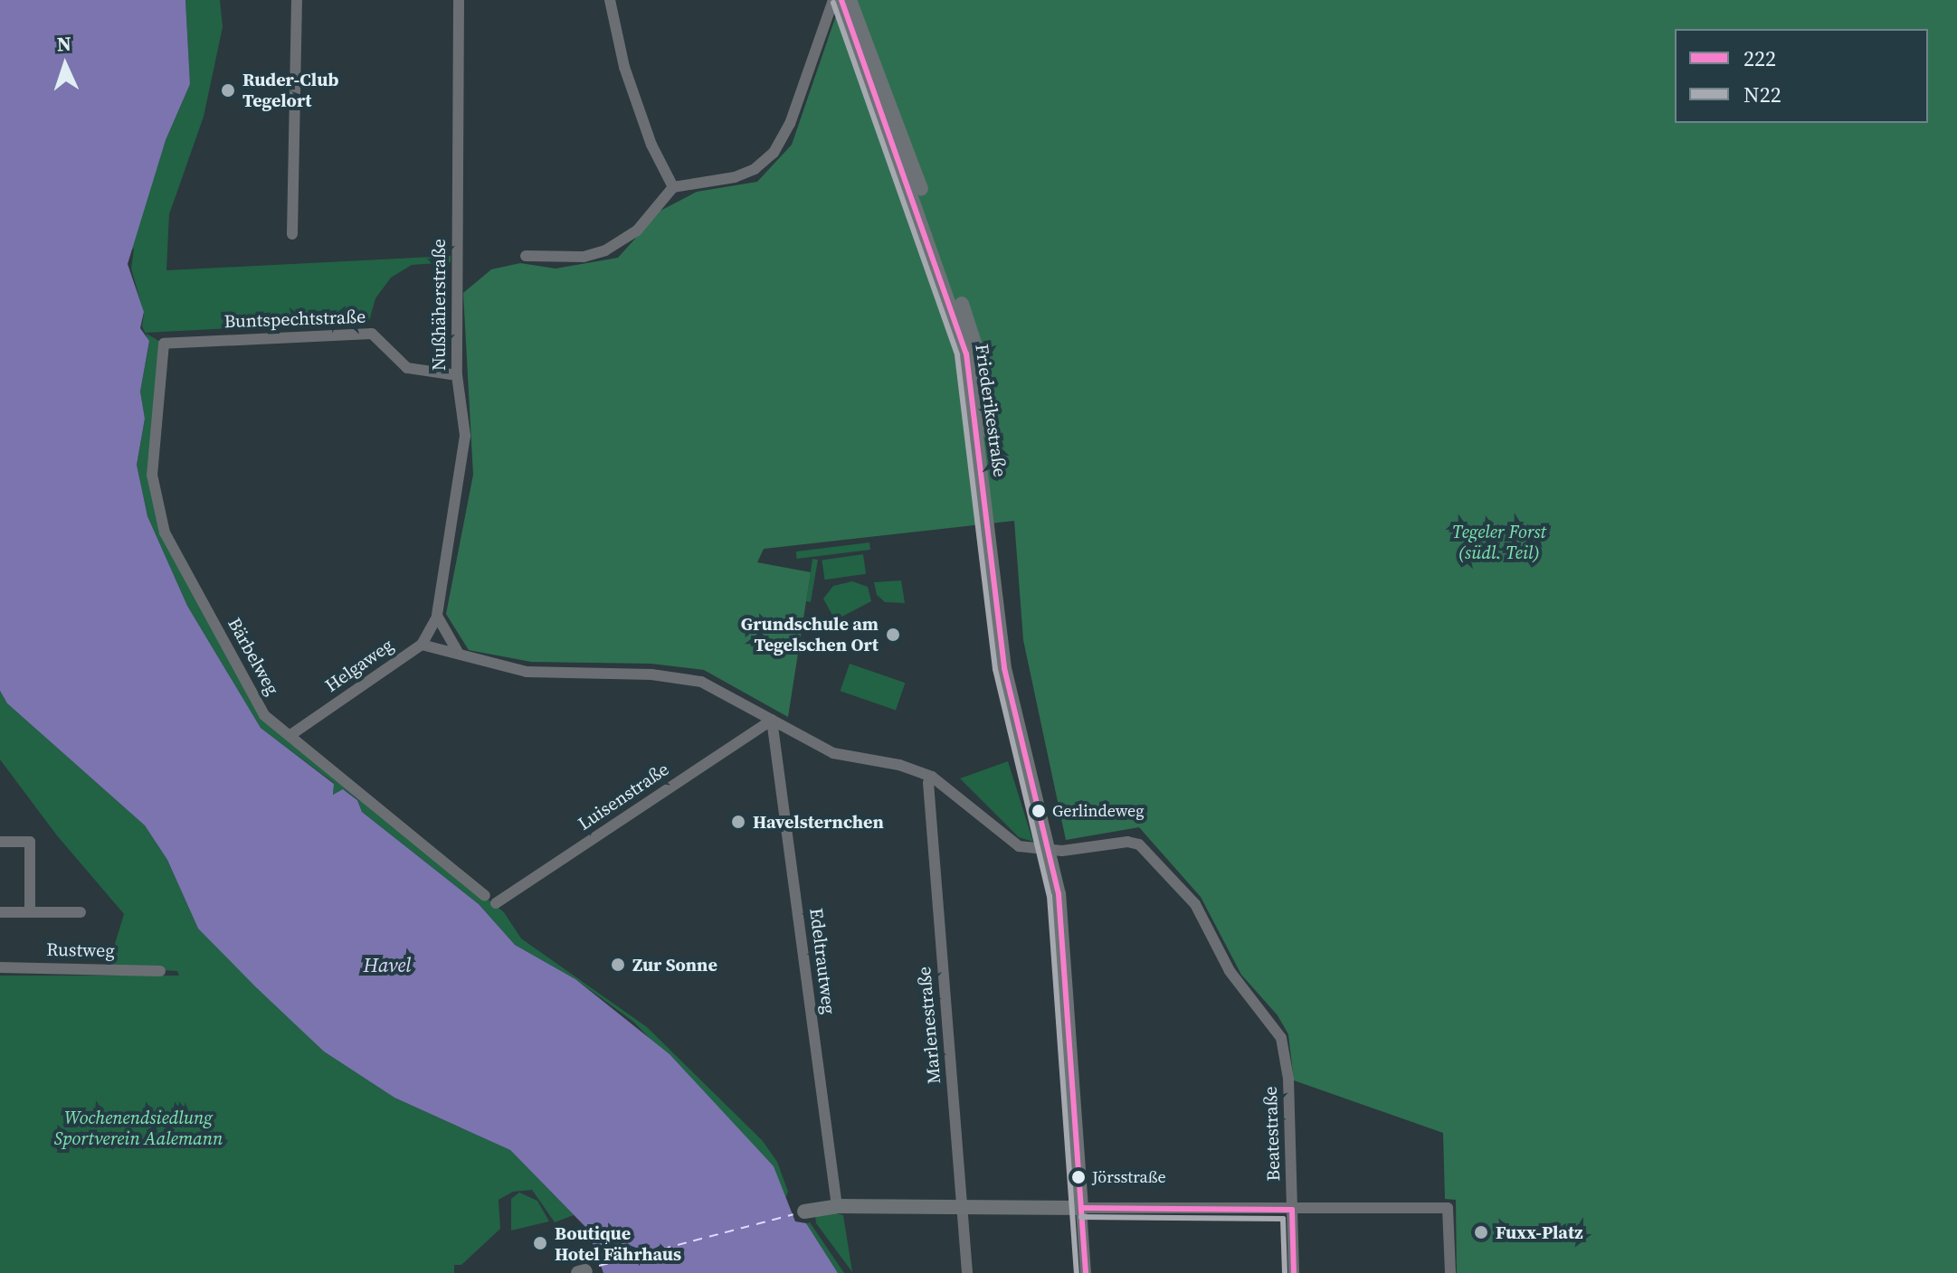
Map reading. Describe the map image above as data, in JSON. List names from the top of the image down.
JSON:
{
  "streets": {
    "street": [
      "Nußhäherstraße",
      "Buntspechtstraße",
      "Friederikestraße",
      "Bärbelweg",
      "Helgaweg",
      "Luisenstraße",
      "Rustweg",
      "Edeltrautweg",
      "Marlenestraße",
      "Beatestraße"
    ]
  },
  "crossings": [
    ["Nußhäherstraße", "Buntspechtstraße"],
    ["Nußhäherstraße", "Helgaweg"],
    ["Buntspechtstraße", "Bärbelweg"],
    ["Friederikestraße", "Beatestraße"],
    ["Bärbelweg", "Helgaweg"],
    ["Luisenstraße", "Edeltrautweg"]
  ],
  "water": ["Havel"],
  "parks": ["Tegeler Forst (südl. Teil)", "Wochenendsiedlung Sportverein Aalemann"],
  "places": [
    "Ruder-Club Tegelort",
    "Grundschule am Tegelschen Ort",
    "Gerlindeweg",
    "Havelsternchen",
    "Zur Sonne",
    "Jörsstraße",
    "Fuxx-Platz",
    "Boutique Hotel Fährhaus"
  ],
  "lines": ["transit line 222", "transit line N22"],
  "legend": ["222", "N22"],
  "north": "top"
}
